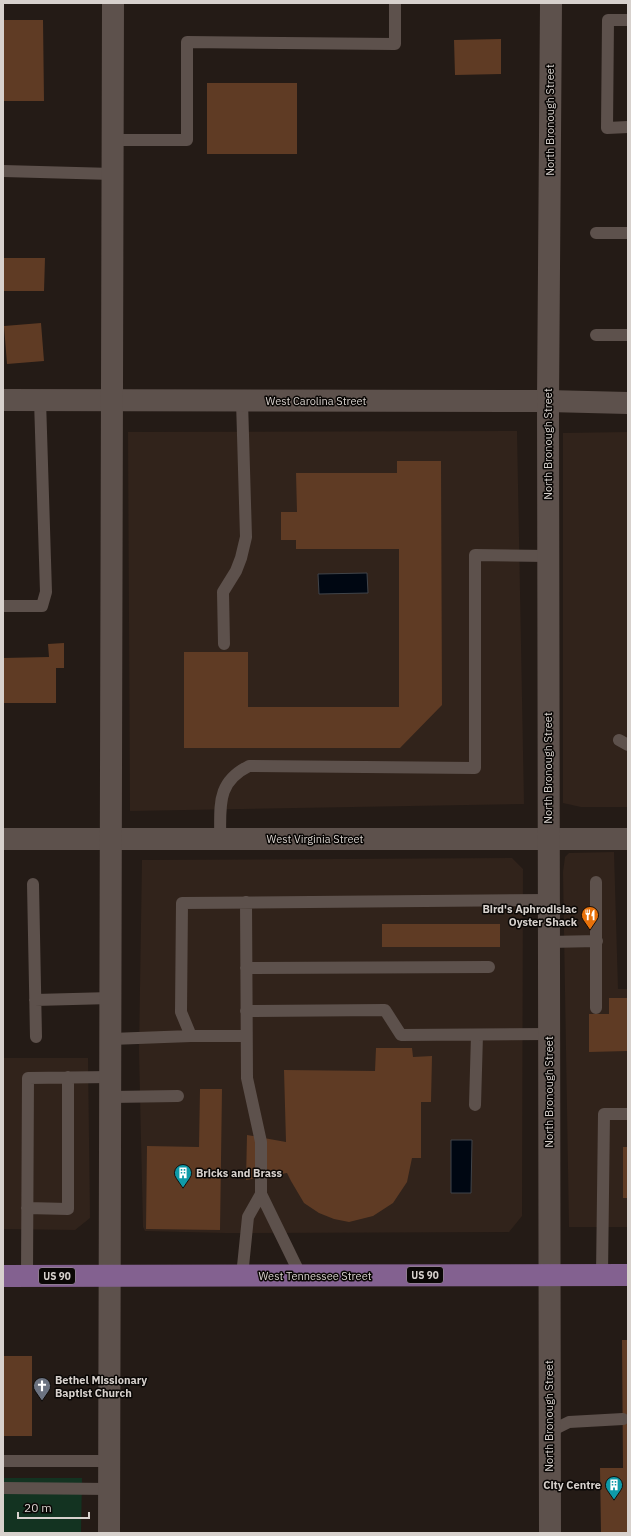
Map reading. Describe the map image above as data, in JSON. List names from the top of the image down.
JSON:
{
  "streets": {
    "main road": ["US 90", "West Tennessee Street"],
    "street": ["North Bronough Street", "West Carolina Street", "West Virginia Street"]
  },
  "crossings": [
    ["North Bronough Street", "West Carolina Street"],
    ["North Bronough Street", "West Virginia Street"],
    ["North Bronough Street", "West Tennessee Street"]
  ],
  "places": {
    "restaurant": ["Bird's Aphrodisiac Oyster Shack"],
    "building": ["Bricks and Brass", "City Centre"],
    "church": ["Bethel Missionary Baptist Church"]
  },
  "scale_bar": "20 m"
}
